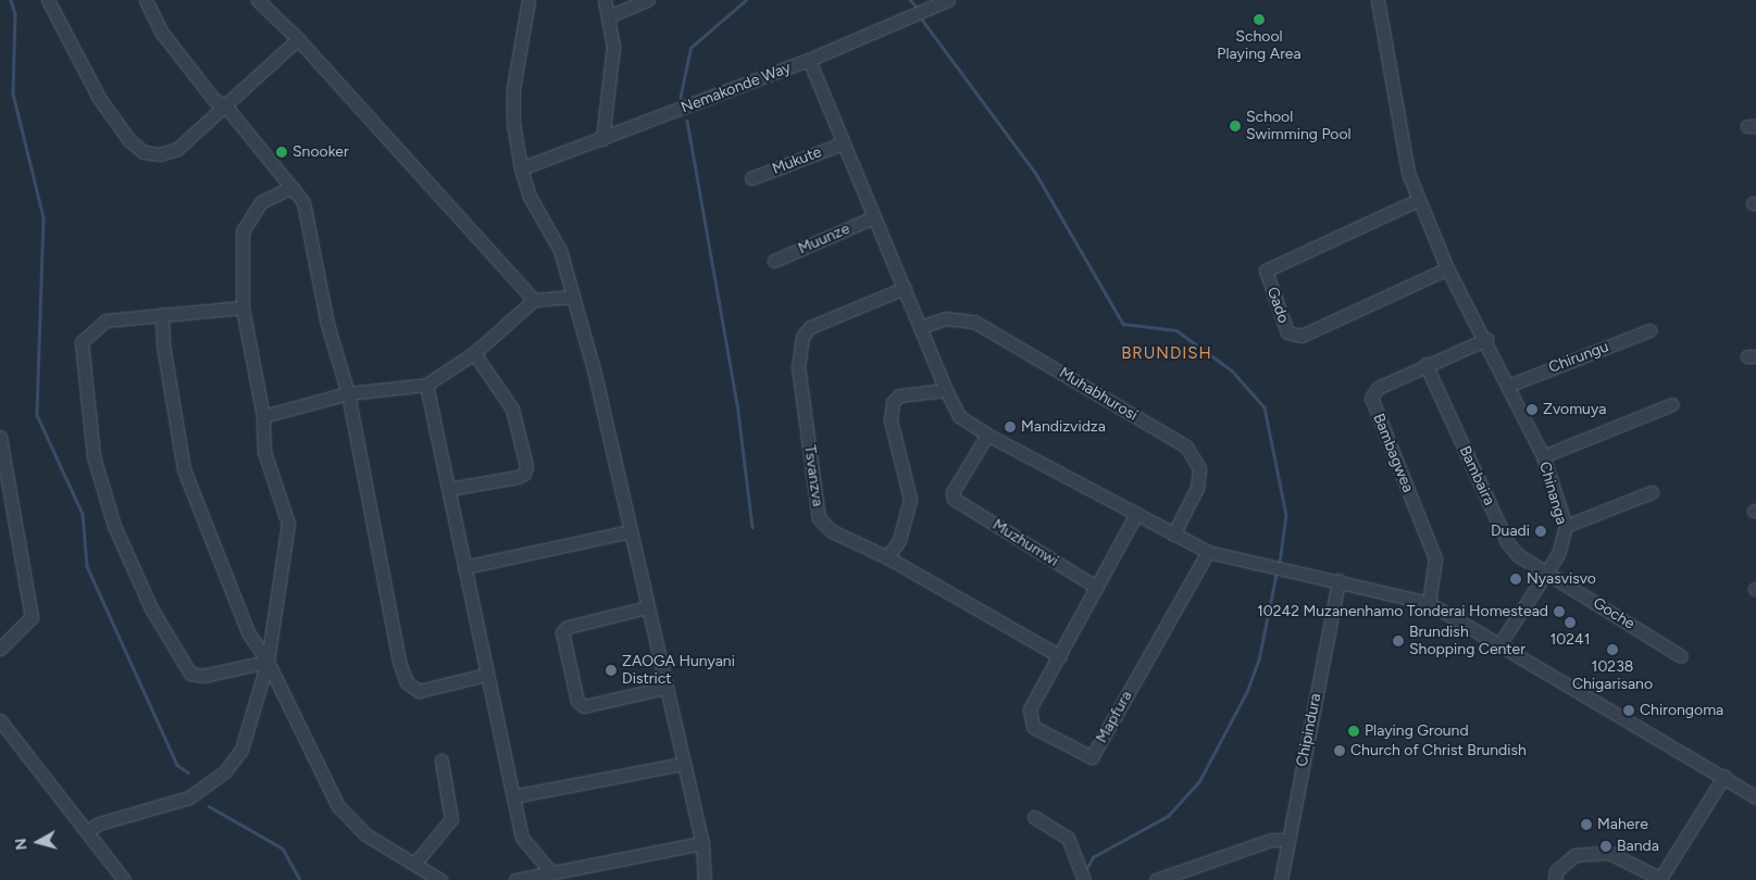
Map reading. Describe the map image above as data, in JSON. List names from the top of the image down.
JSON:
{
  "streets": {
    "street": [
      "Nemakonde Way",
      "Mukute",
      "Muunze",
      "Gado",
      "Chirungu",
      "Muhabhurosi",
      "Bambagwea",
      "Tsvanzva",
      "Bambaira",
      "Chinanga",
      "Muzhumwi",
      "Goche",
      "Mapfura",
      "Chipindura"
    ]
  },
  "crossings": [
    ["Gado", "Chinanga"],
    ["Chirungu", "Chinanga"],
    ["Bambagwea", "Bambaira"],
    ["Bambagwea", "Chinanga"],
    ["Tsvanzva", "Mapfura"],
    ["Bambaira", "Chinanga"],
    ["Bambaira", "Goche"],
    ["Chinanga", "Goche"],
    ["Muzhumwi", "Mapfura"]
  ],
  "districts": ["BRUNDISH"],
  "places": [
    "School Playing Area",
    "School Swimming Pool",
    "Snooker",
    "Zvomuya",
    "Mandizvidza",
    "Duadi",
    "Nyasvisvo",
    "10242 Muzanenhamo Tonderai Homestead",
    "10241",
    "Brundish Shopping Center",
    "10238 Chigarisano",
    "ZAOGA Hunyani District",
    "Chirongoma",
    "Playing Ground",
    "Church of Christ Brundish",
    "Mahere",
    "Banda"
  ],
  "north": "left"
}
